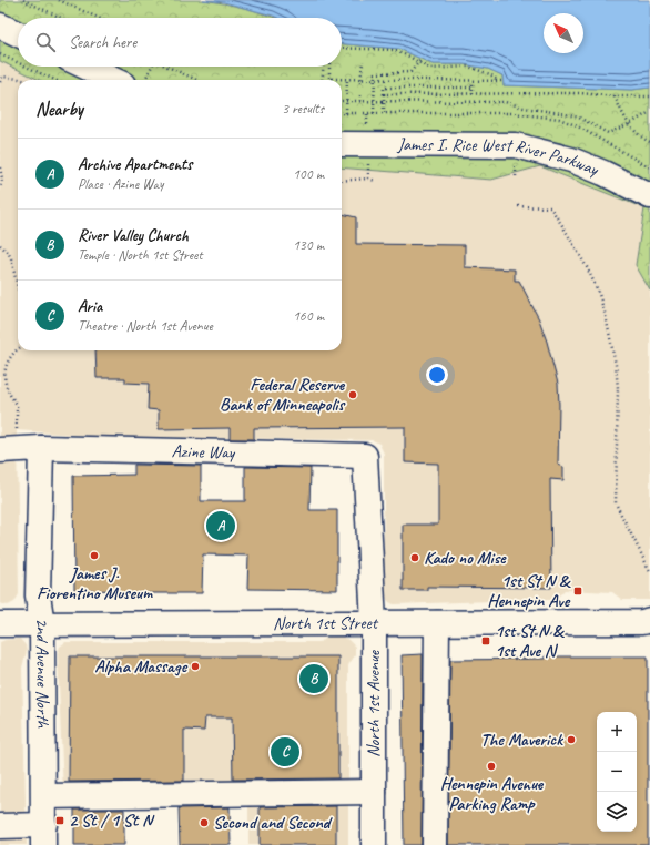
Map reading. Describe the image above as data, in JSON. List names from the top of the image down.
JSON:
{
  "streets": {
    "street": [
      "James I. Rice West River Parkway",
      "Azine Way",
      "North 1st Street",
      "2nd Avenue North",
      "North 1st Avenue"
    ]
  },
  "crossings": [
    ["Azine Way", "2nd Avenue North"],
    ["Azine Way", "North 1st Avenue"],
    ["North 1st Street", "2nd Avenue North"],
    ["North 1st Street", "North 1st Avenue"]
  ],
  "places": {
    "other": [
      "Federal Reserve Bank of Minneapolis",
      "James J. Fiorentino Museum",
      "Kado no Mise",
      "Alpha Massage",
      "The Maverick",
      "Hennepin Avenue Parking Ramp",
      "Second and Second"
    ],
    "transit": ["1st St N & Hennepin Ave", "1st St N & 1st Ave N", "2 St / 1 St N"]
  },
  "north": "top left",
  "page": {
    "search": "Search here",
    "heading": ["Nearby", "3 results"],
    "list": [
      {
        "mark": "A",
        "name": "Archive Apartments",
        "note": "Place · Azine Way",
        "value": "100 m"
      },
      {
        "mark": "B",
        "name": "River Valley Church",
        "note": "Temple · North 1st Street",
        "value": "130 m"
      },
      {
        "mark": "C",
        "name": "Aria",
        "note": "Theatre · North 1st Avenue",
        "value": "160 m"
      }
    ],
    "pins": ["A", "B", "C"],
    "map_buttons": ["+", "−"]
  }
}
